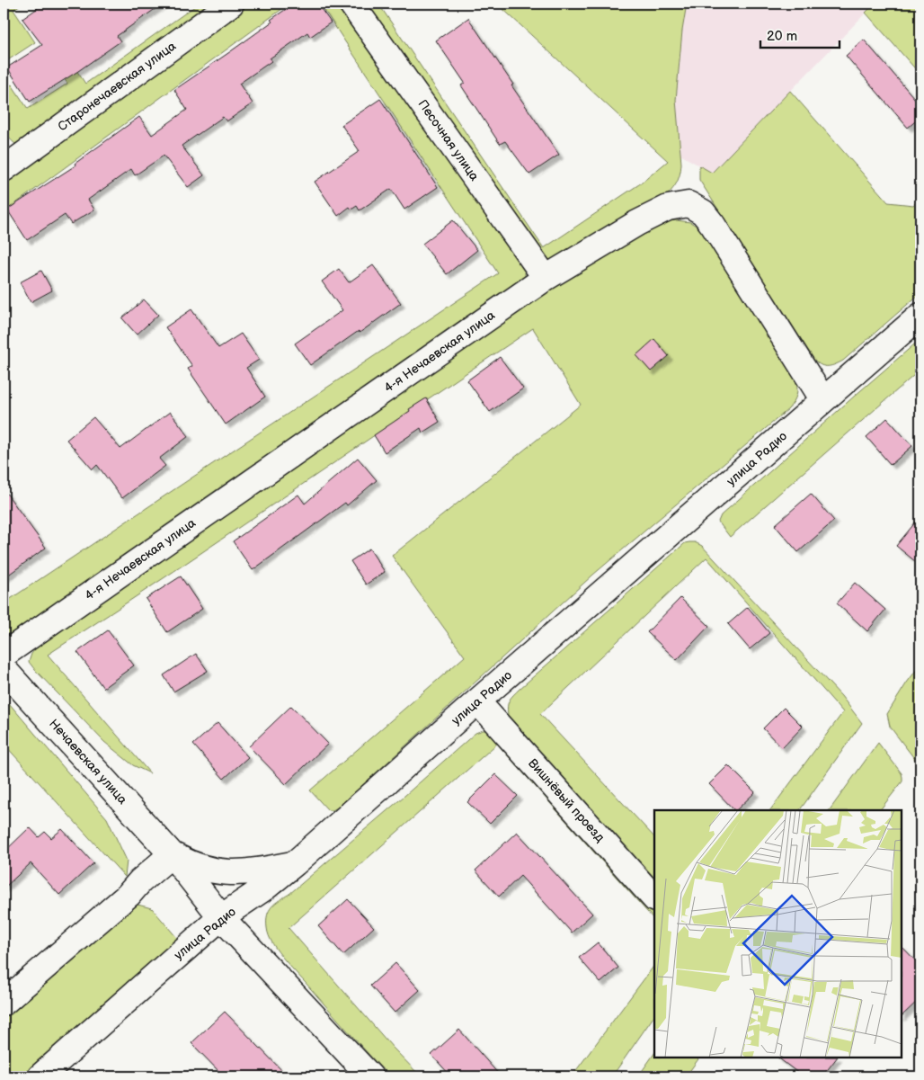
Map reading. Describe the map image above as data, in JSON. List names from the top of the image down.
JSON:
{
  "streets": {
    "street": [
      "Старонечаевская улица",
      "Песочная улица",
      "4-я Нечаевская улица",
      "улица Радио",
      "Нечаевская улица",
      "Вишнёвый проезд"
    ]
  },
  "crossings": [
    ["Песочная улица", "4-я Нечаевская улица"],
    ["4-я Нечаевская улица", "улица Радио"],
    ["улица Радио", "Нечаевская улица"],
    ["улица Радио", "Вишнёвый проезд"]
  ],
  "scale_bar": "20 m"
}
